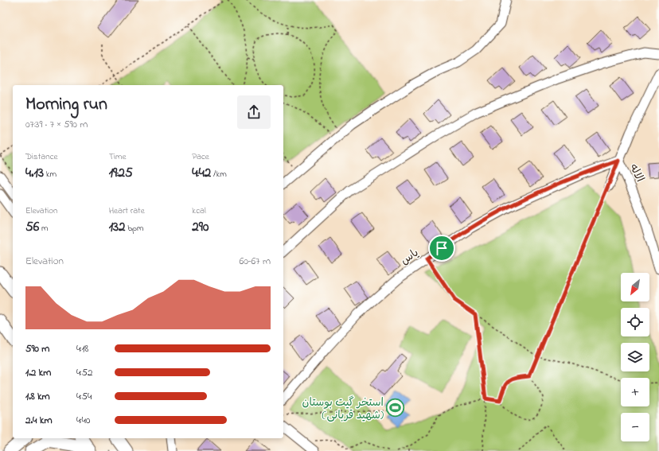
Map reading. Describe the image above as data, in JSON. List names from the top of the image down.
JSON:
{
  "streets": {
    "street": ["الاله", "یاس"]
  },
  "crossings": [
    ["الاله", "یاس"]
  ],
  "places": {
    "sports": ["استخر گیت بوستان (شهید قربانی)"]
  },
  "north": "bottom left",
  "page": {
    "heading": ["Morning run", "07:39 · 7 × 590 m"],
    "stats": [
      ["Distance", "4.13 km"],
      ["Time", "19:25"],
      ["Pace", "4:42 /km"],
      ["Elevation", "56 m"],
      ["Heart rate", "132 bpm"],
      ["kcal", "290"]
    ],
    "chart": ["Elevation", "60–67 m"],
    "map_buttons": ["+", "−"],
    "list": [
      {
        "name": "590 m",
        "note": "4:18"
      },
      {
        "name": "1.2 km",
        "note": "4:52"
      },
      {
        "name": "1.8 km",
        "note": "4:54"
      },
      {
        "name": "2.4 km",
        "note": "4:40"
      }
    ]
  }
}
